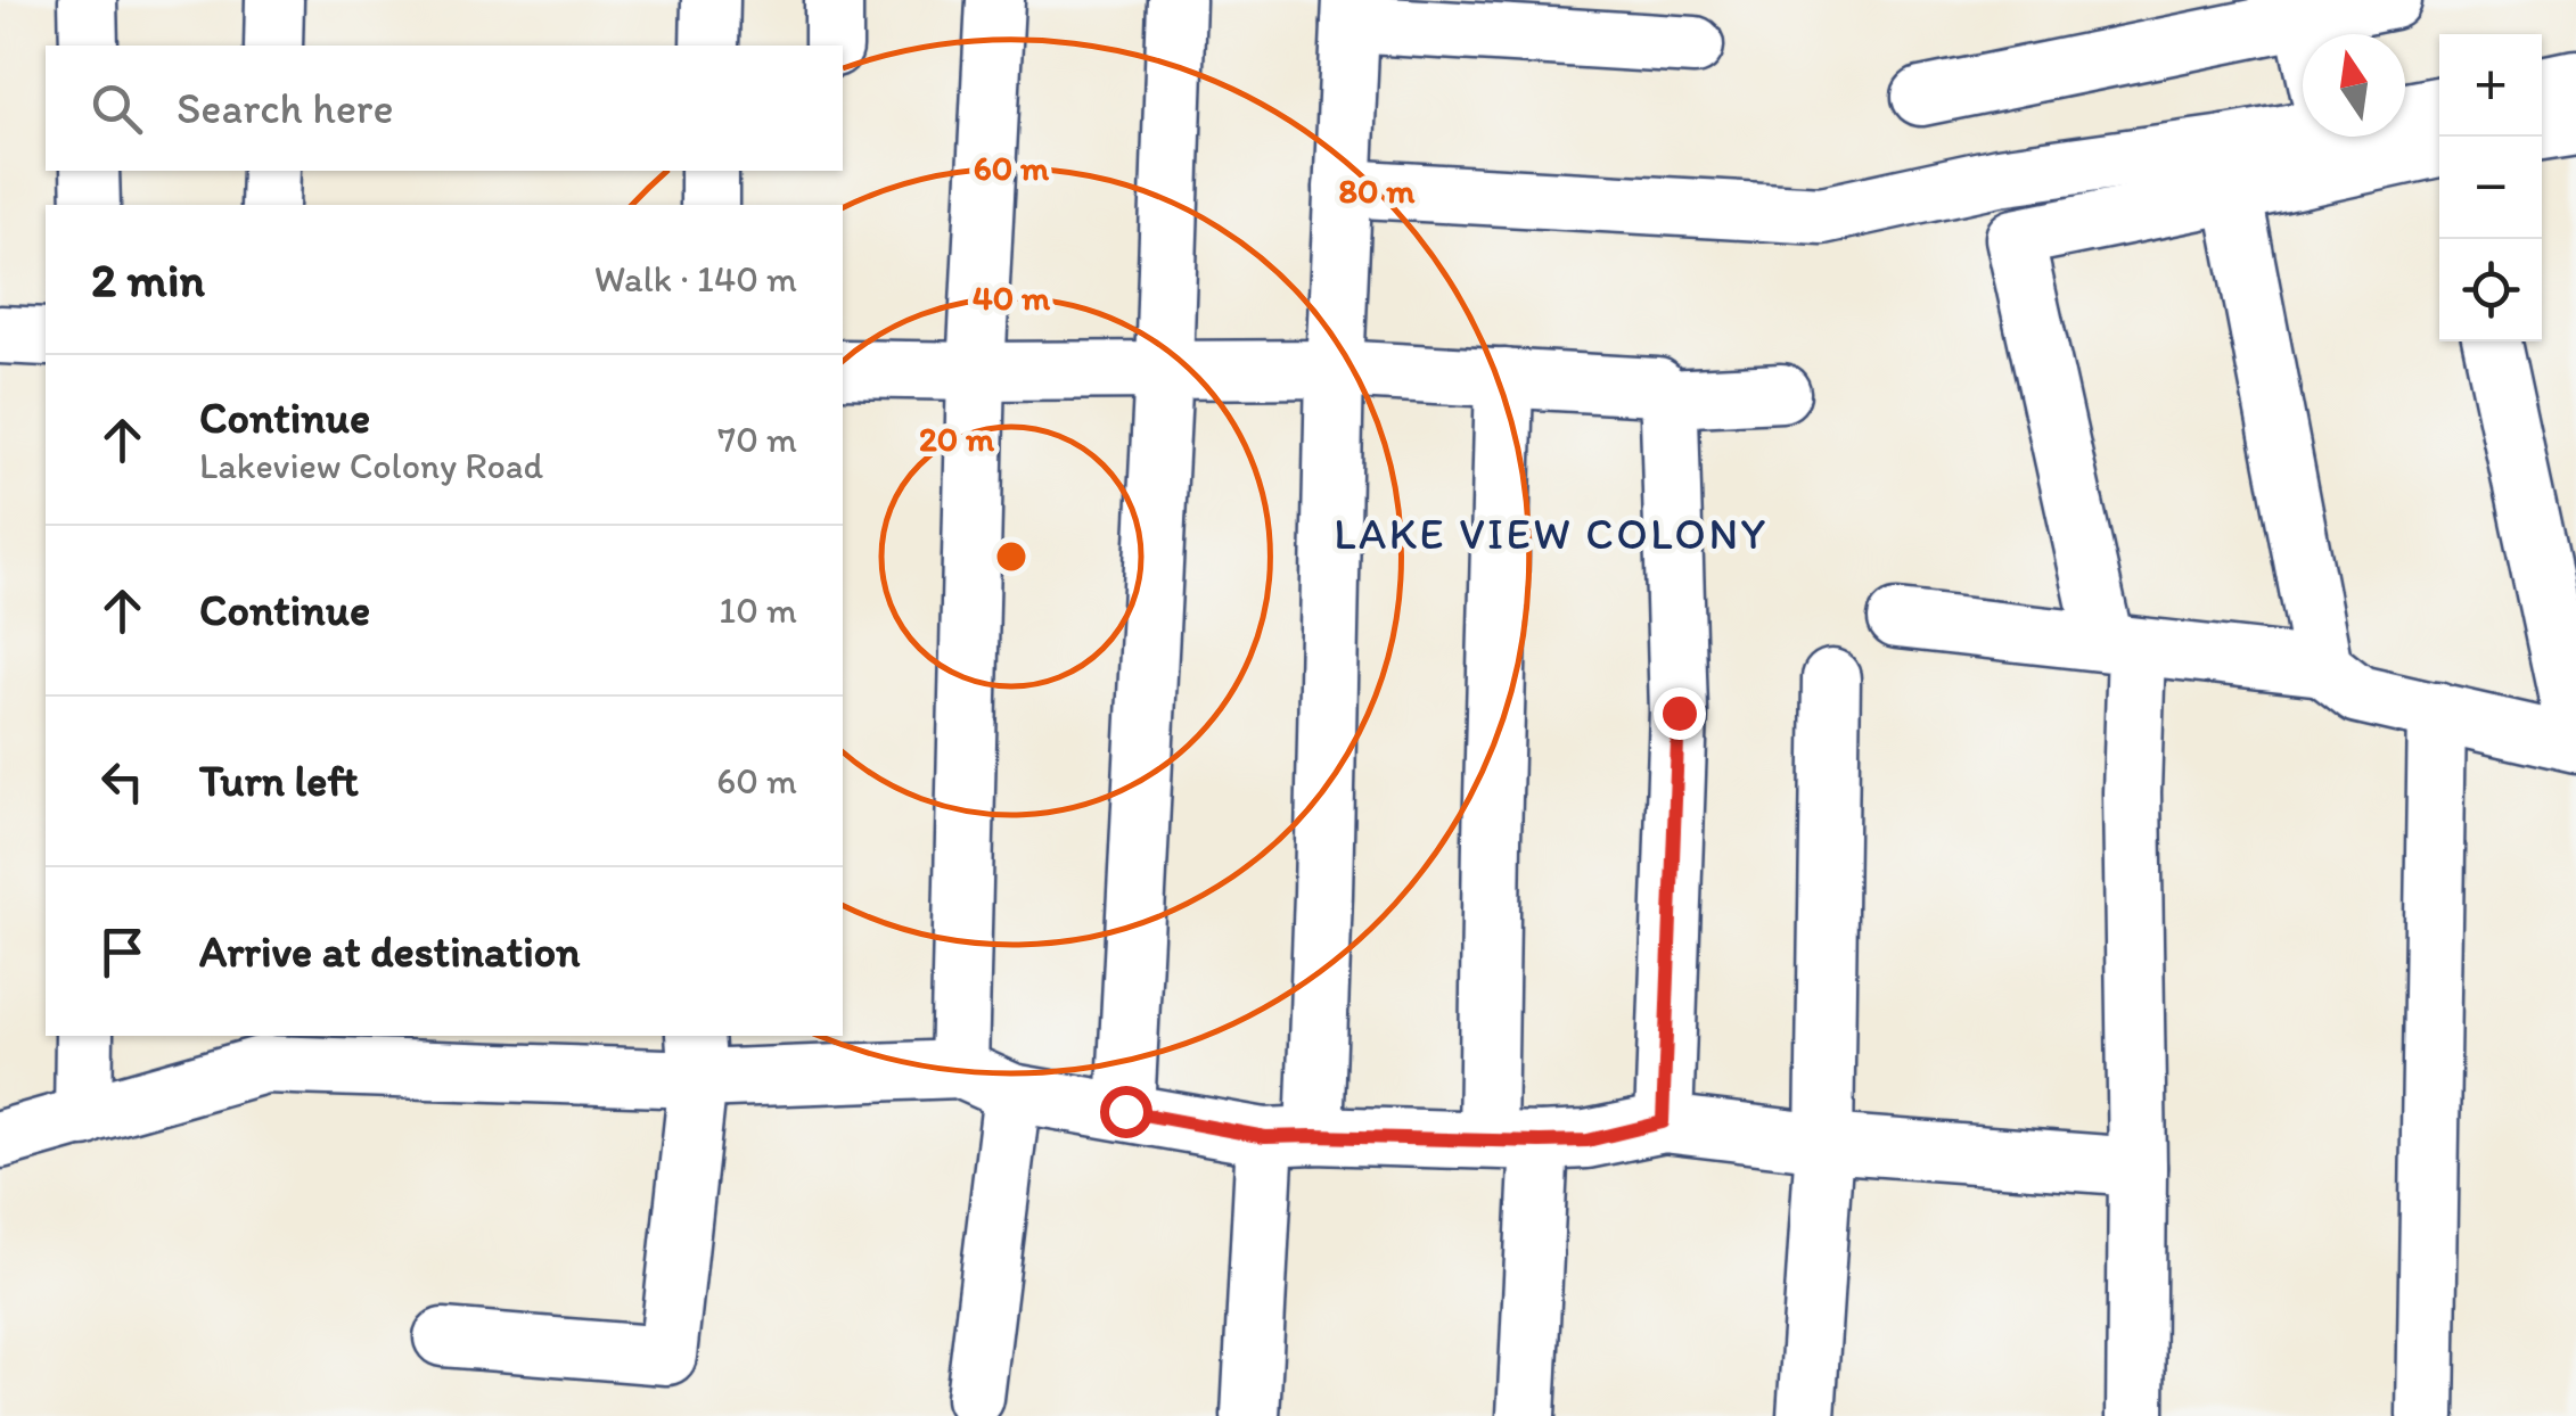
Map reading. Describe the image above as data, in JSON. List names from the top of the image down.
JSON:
{
  "districts": ["LAKE VIEW COLONY"],
  "north": "top",
  "page": {
    "map_buttons": ["+", "−"],
    "search": "Search here",
    "heading": ["2 min", "Walk · 140 m"],
    "list": [
      ["Continue", "Lakeview Colony Road", "70 m"],
      ["Continue", "10 m"],
      ["Turn left", "60 m"],
      "Arrive at destination"
    ]
  },
  "rings": [
    "60 m",
    "80 m",
    "40 m",
    "20 m"
  ]
}
